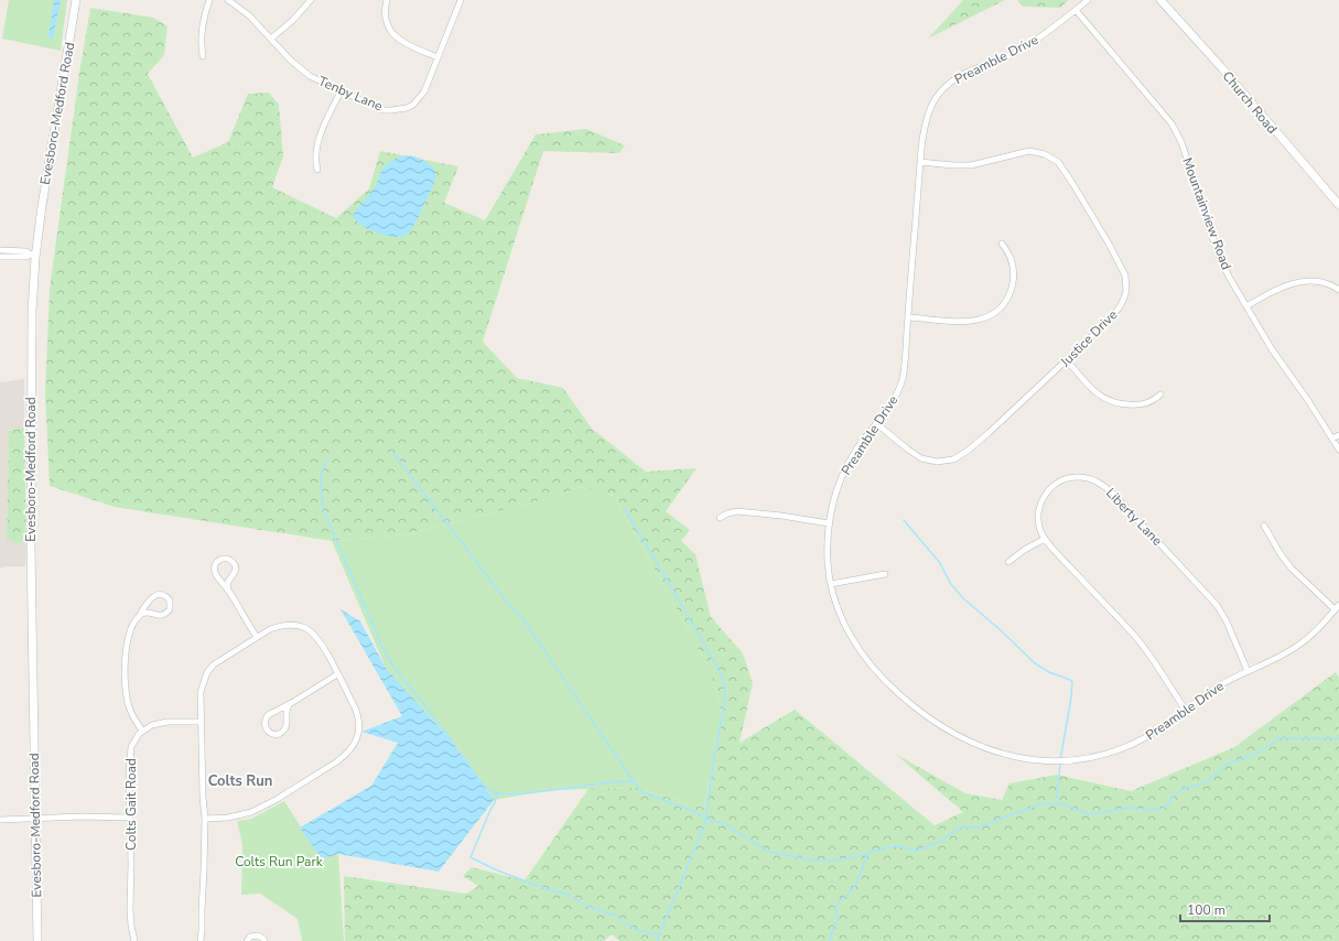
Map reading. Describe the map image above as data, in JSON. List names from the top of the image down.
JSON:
{
  "streets": {
    "street": [
      "Preamble Drive",
      "Tenby Lane",
      "Church Road",
      "Evesboro-Medford Road",
      "Mountainview Road",
      "Justice Drive",
      "Liberty Lane",
      "Colts Gait Road"
    ]
  },
  "crossings": [
    ["Preamble Drive", "Mountainview Road"],
    ["Preamble Drive", "Justice Drive"],
    ["Preamble Drive", "Liberty Lane"]
  ],
  "districts": ["Colts Run"],
  "parks": ["Colts Run Park"],
  "scale_bar": "100 m"
}
